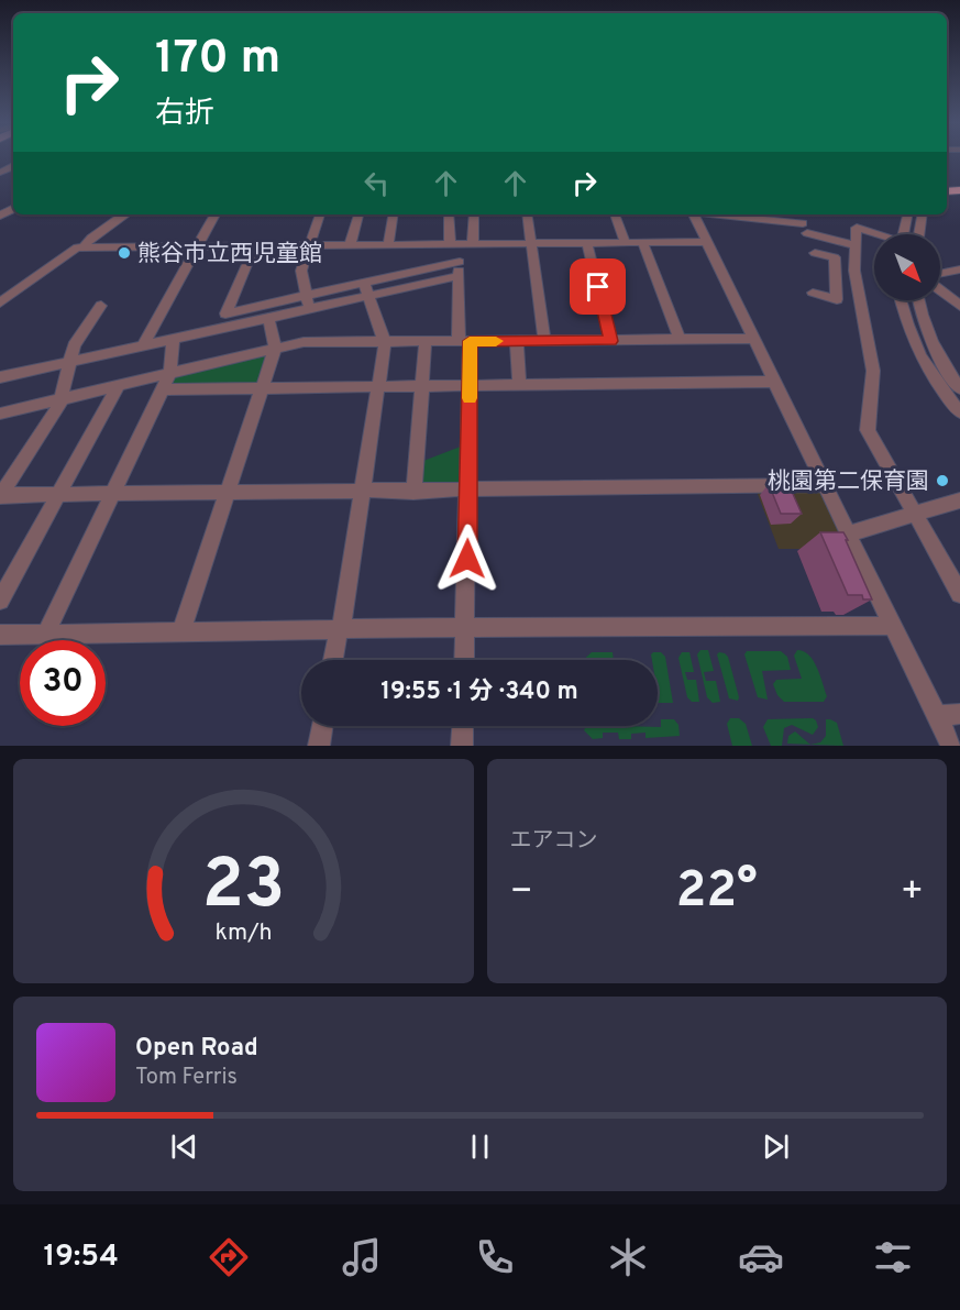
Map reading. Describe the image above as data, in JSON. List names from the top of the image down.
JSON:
{
  "places": ["熊谷市立西児童館", "桃園第二保育園"],
  "north": "bottom right",
  "page": {
    "turn": ["170 m", "右折"],
    "limit": "30",
    "trip": "19:55 · 1 分 · 340 m",
    "tile": "エアコン",
    "heat": ["−", "22°", "+"],
    "song": ["Open Road", "Tom Ferris"],
    "tabs": "19:54",
    "gauge": ["23", "km/h"]
  }
}
